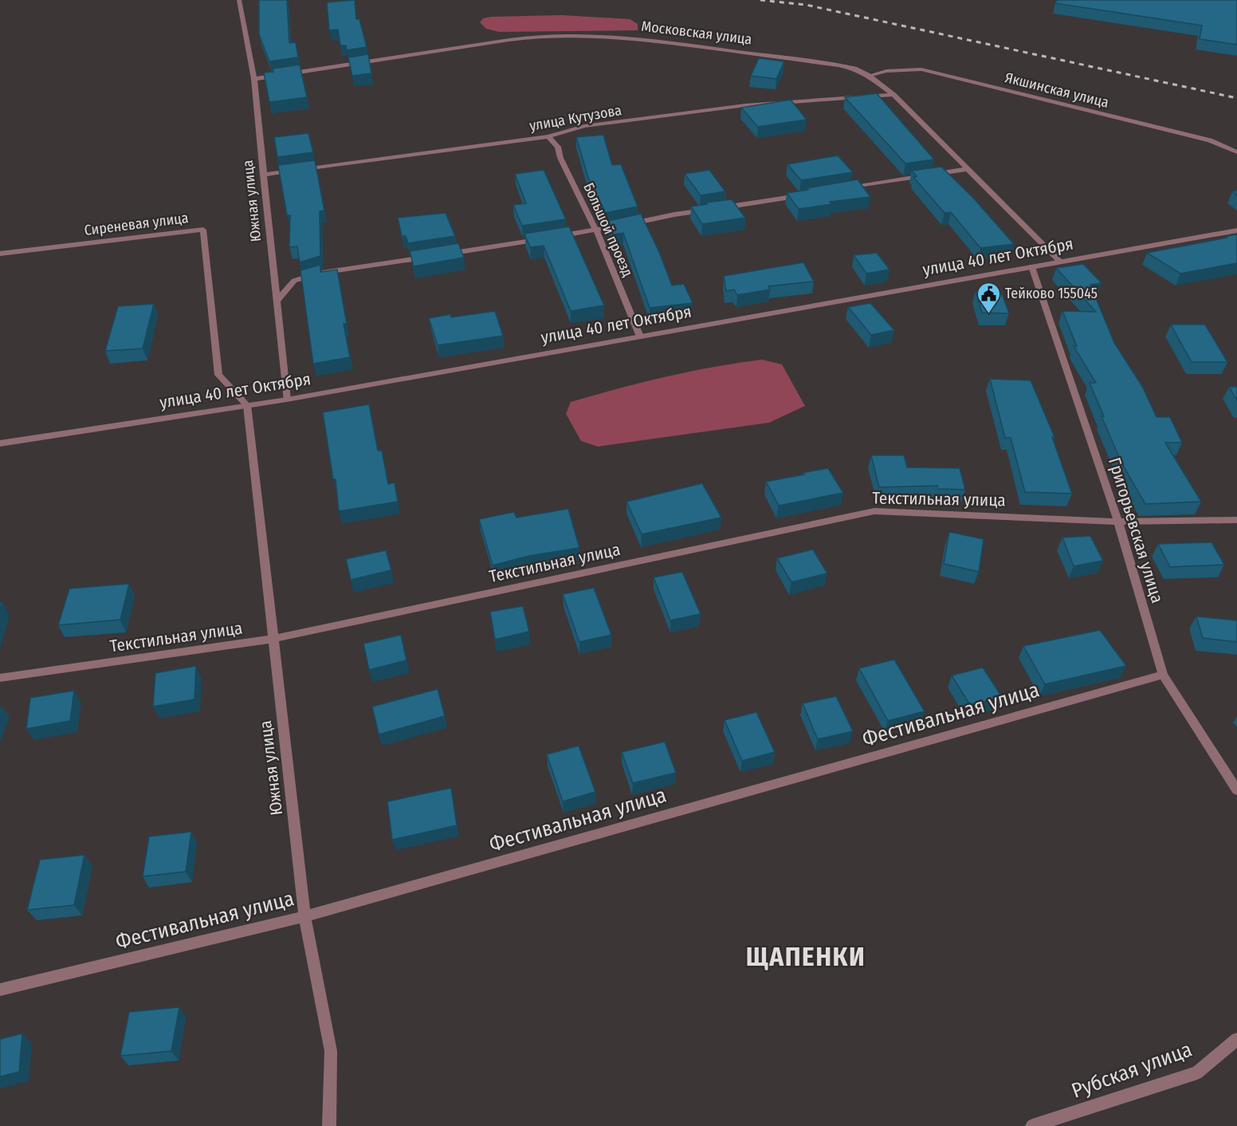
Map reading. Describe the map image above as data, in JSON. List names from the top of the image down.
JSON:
{
  "streets": {
    "street": [
      "Московская улица",
      "Якшинская улица",
      "улица Кутузова",
      "Южная улица",
      "Сиреневая улица",
      "Большой проезд",
      "улица 40 лет Октября",
      "Текстильная улица",
      "Григорьевская улица",
      "Фестивальная улица",
      "Рубская улица"
    ]
  },
  "crossings": [
    ["Московская улица", "Якшинская улица"],
    ["Московская улица", "улица Кутузова"],
    ["Московская улица", "Южная улица"],
    ["Московская улица", "улица 40 лет Октября"],
    ["улица Кутузова", "Южная улица"],
    ["улица Кутузова", "Большой проезд"],
    ["Южная улица", "Сиреневая улица"],
    ["Южная улица", "улица 40 лет Октября"],
    ["Южная улица", "Текстильная улица"],
    ["Южная улица", "Фестивальная улица"],
    ["Сиреневая улица", "улица 40 лет Октября"],
    ["Большой проезд", "улица 40 лет Октября"],
    ["улица 40 лет Октября", "Григорьевская улица"],
    ["Текстильная улица", "Григорьевская улица"],
    ["Григорьевская улица", "Фестивальная улица"]
  ],
  "districts": ["ЩАПЕНКИ"],
  "places": {
    "public building": ["Тейково 155045"]
  }
}
